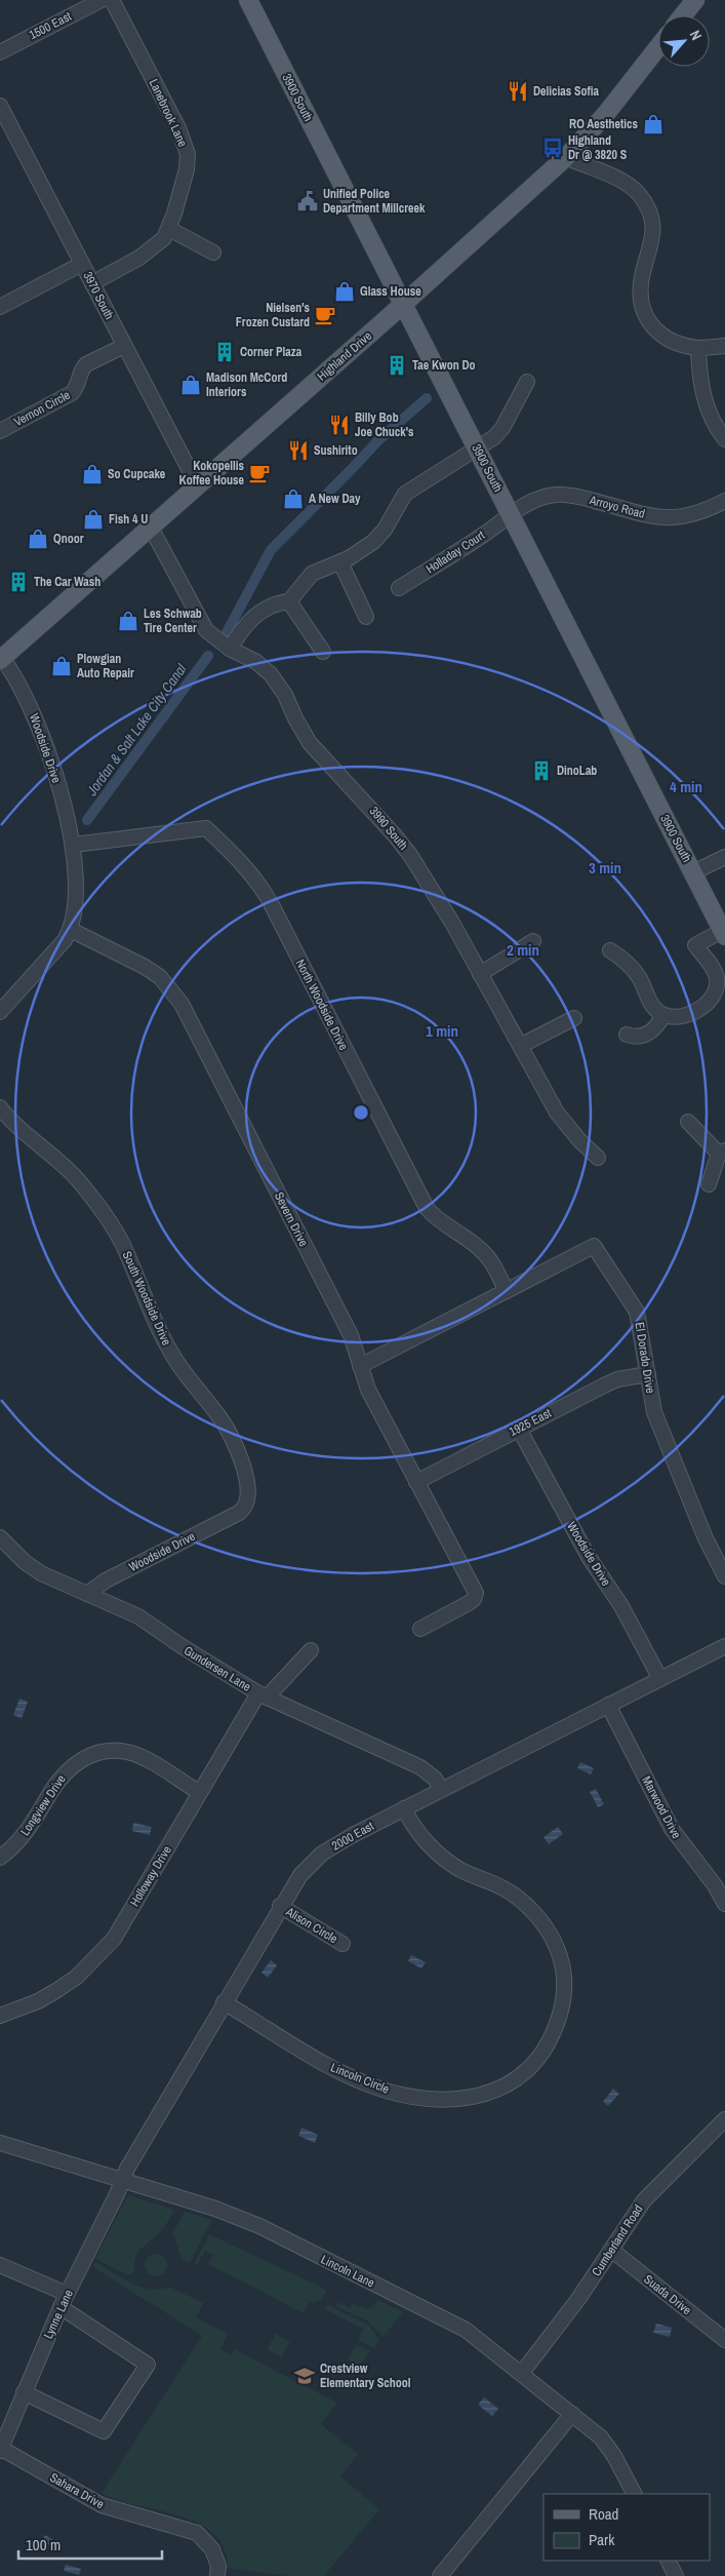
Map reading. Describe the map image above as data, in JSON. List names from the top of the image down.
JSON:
{
  "streets": {
    "main road": ["3900 South", "Highland Drive"],
    "street": [
      "1500 East",
      "Lanebrook Lane",
      "3970 South",
      "Vernon Circle",
      "Arroyo Road",
      "Holladay Court",
      "Woodside Drive",
      "3990 South",
      "North Woodside Drive",
      "Severn Drive",
      "South Woodside Drive",
      "El Dorado Drive",
      "1925 East",
      "Gundersen Lane",
      "Longview Drive",
      "Marwood Drive",
      "2000 East",
      "Holloway Drive",
      "Alison Circle",
      "Lincoln Circle",
      "Cumberland Road",
      "Lincoln Lane",
      "Suada Drive",
      "Lynne Lane",
      "Sahara Drive"
    ]
  },
  "crossings": [
    ["3900 South", "Highland Drive"],
    ["3900 South", "Arroyo Road"],
    ["3900 South", "Holladay Court"],
    ["Lanebrook Lane", "3970 South"],
    ["3970 South", "Highland Drive"],
    ["3970 South", "Vernon Circle"],
    ["Highland Drive", "Woodside Drive"],
    ["Highland Drive", "3990 South"],
    ["Arroyo Road", "Holladay Court"],
    ["Woodside Drive", "North Woodside Drive"],
    ["Woodside Drive", "South Woodside Drive"],
    ["Woodside Drive", "1925 East"],
    ["Woodside Drive", "Gundersen Lane"],
    ["Woodside Drive", "2000 East"],
    ["North Woodside Drive", "El Dorado Drive"],
    ["Severn Drive", "El Dorado Drive"],
    ["Severn Drive", "1925 East"],
    ["El Dorado Drive", "1925 East"],
    ["Gundersen Lane", "2000 East"],
    ["Gundersen Lane", "Holloway Drive"],
    ["Longview Drive", "Holloway Drive"],
    ["Marwood Drive", "2000 East"],
    ["2000 East", "Alison Circle"],
    ["2000 East", "Lincoln Circle"],
    ["2000 East", "Lincoln Lane"],
    ["2000 East", "Lynne Lane"],
    ["Cumberland Road", "Lincoln Lane"],
    ["Cumberland Road", "Suada Drive"],
    ["Lincoln Lane", "Lynne Lane"],
    ["Lynne Lane", "Sahara Drive"]
  ],
  "water": ["Jordan & Salt Lake City Canal"],
  "places": {
    "restaurant": ["Delicias Sofia", "Billy Bob Joe Chuck's", "Sushirito"],
    "shop": [
      "RO Aesthetics",
      "Glass House",
      "Madison McCord Interiors",
      "So Cupcake",
      "A New Day",
      "Fish 4 U",
      "Qnoor",
      "Les Schwab Tire Center",
      "Plowgian Auto Repair"
    ],
    "bus stop": ["Highland Dr @ 3820 S"],
    "public building": ["Unified Police Department Millcreek"],
    "cafe": ["Nielsen's Frozen Custard", "Kokopellis Koffee House"],
    "building": [
      "Corner Plaza",
      "Tae Kwon Do",
      "The Car Wash",
      "DinoLab"
    ],
    "school or university": ["Crestview Elementary School"]
  },
  "legend": ["Road", "Park"],
  "scale_bar": "100 m",
  "north": "top right",
  "rings": [
    "4 min",
    "3 min",
    "2 min",
    "1 min"
  ]
}
